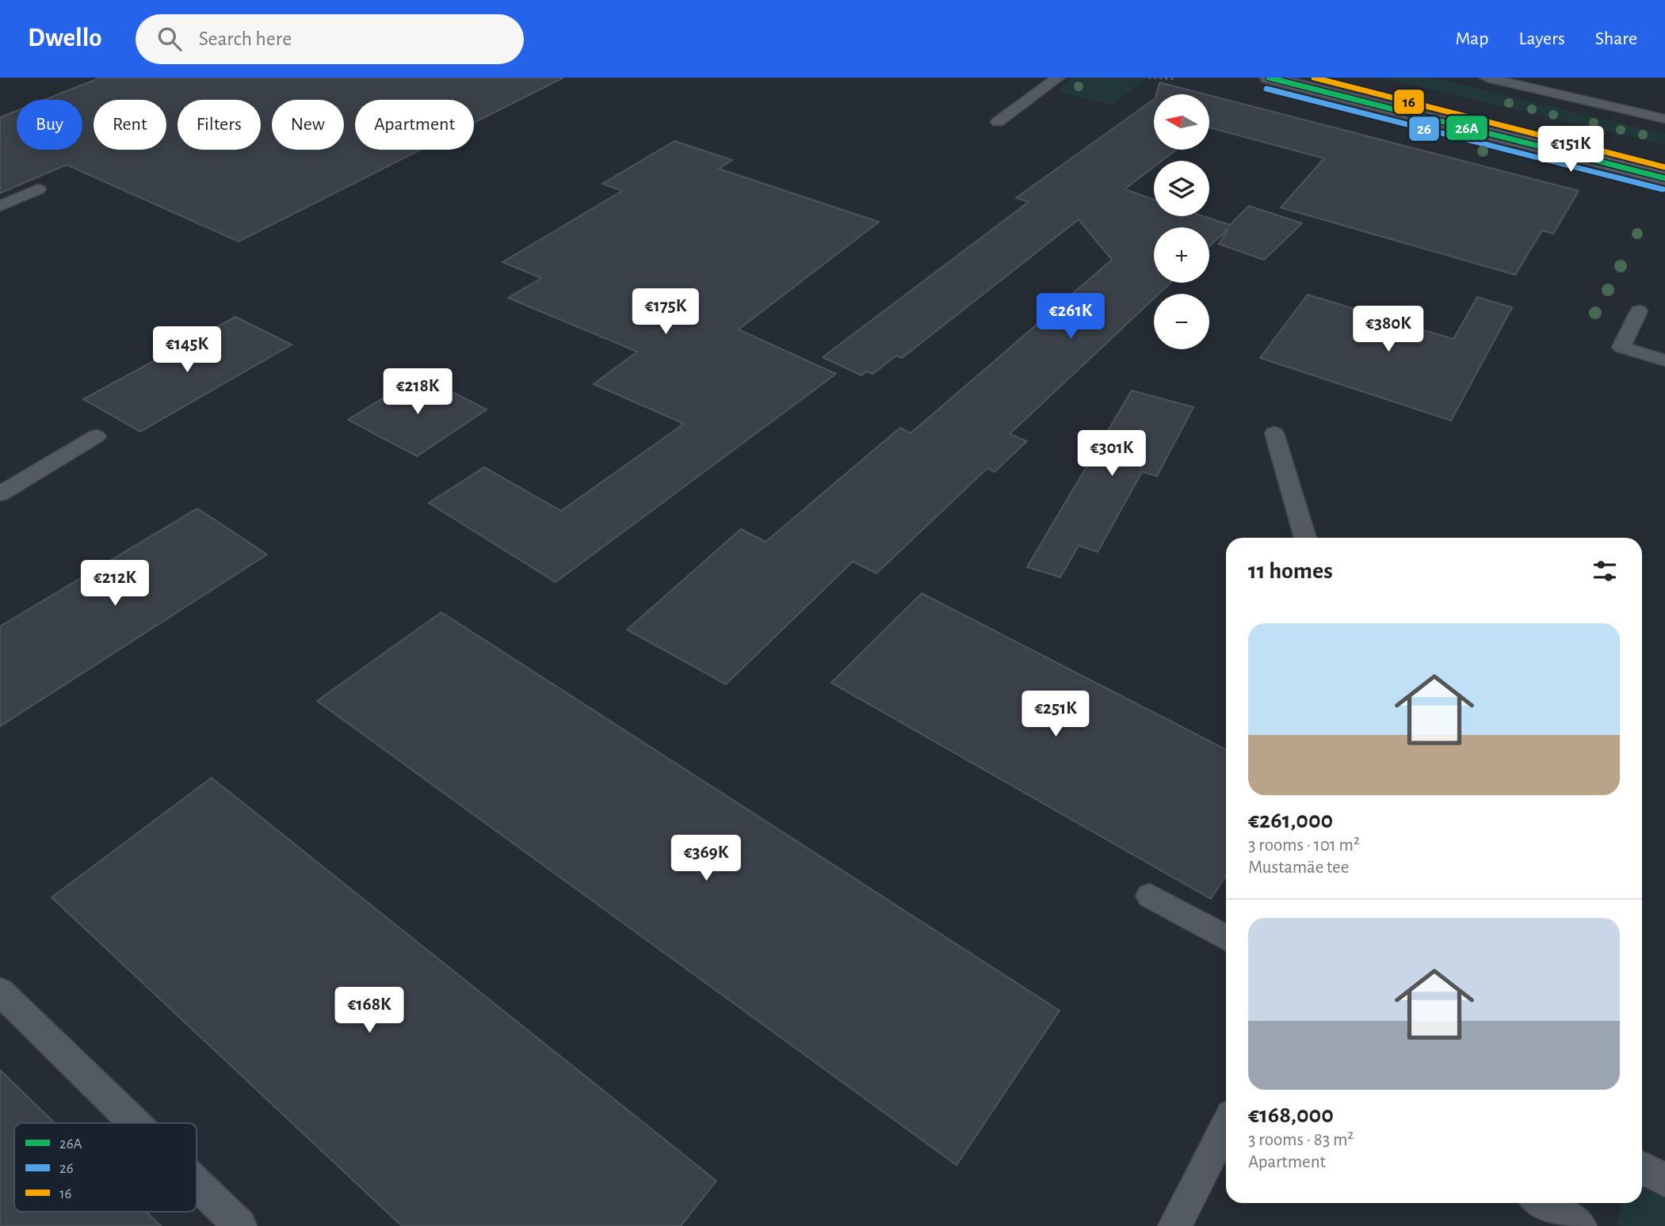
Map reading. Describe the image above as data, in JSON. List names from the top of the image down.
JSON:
{
  "lines": ["transit line 26A", "transit line 16", "transit line 26"],
  "legend": ["26A", "26", "16"],
  "north": "left",
  "page": {
    "header": "Dwello",
    "search": "Search here",
    "nav": ["Map", "Layers", "Share"],
    "map_buttons": ["+", "−"],
    "chip": [
      "Buy",
      "Rent",
      "Filters",
      "New",
      "Apartment"
    ],
    "price": [
      "€151K",
      "€175K",
      "€261K",
      "€380K",
      "€145K",
      "€218K",
      "€301K",
      "€212K",
      "€251K",
      "€369K",
      "€168K"
    ],
    "heading": "11 homes",
    "list": [
      {
        "name": "€261,000",
        "note": "3 rooms · 101 m² · Mustamäe tee"
      },
      {
        "name": "€168,000",
        "note": "3 rooms · 83 m² · Apartment"
      }
    ]
  }
}
